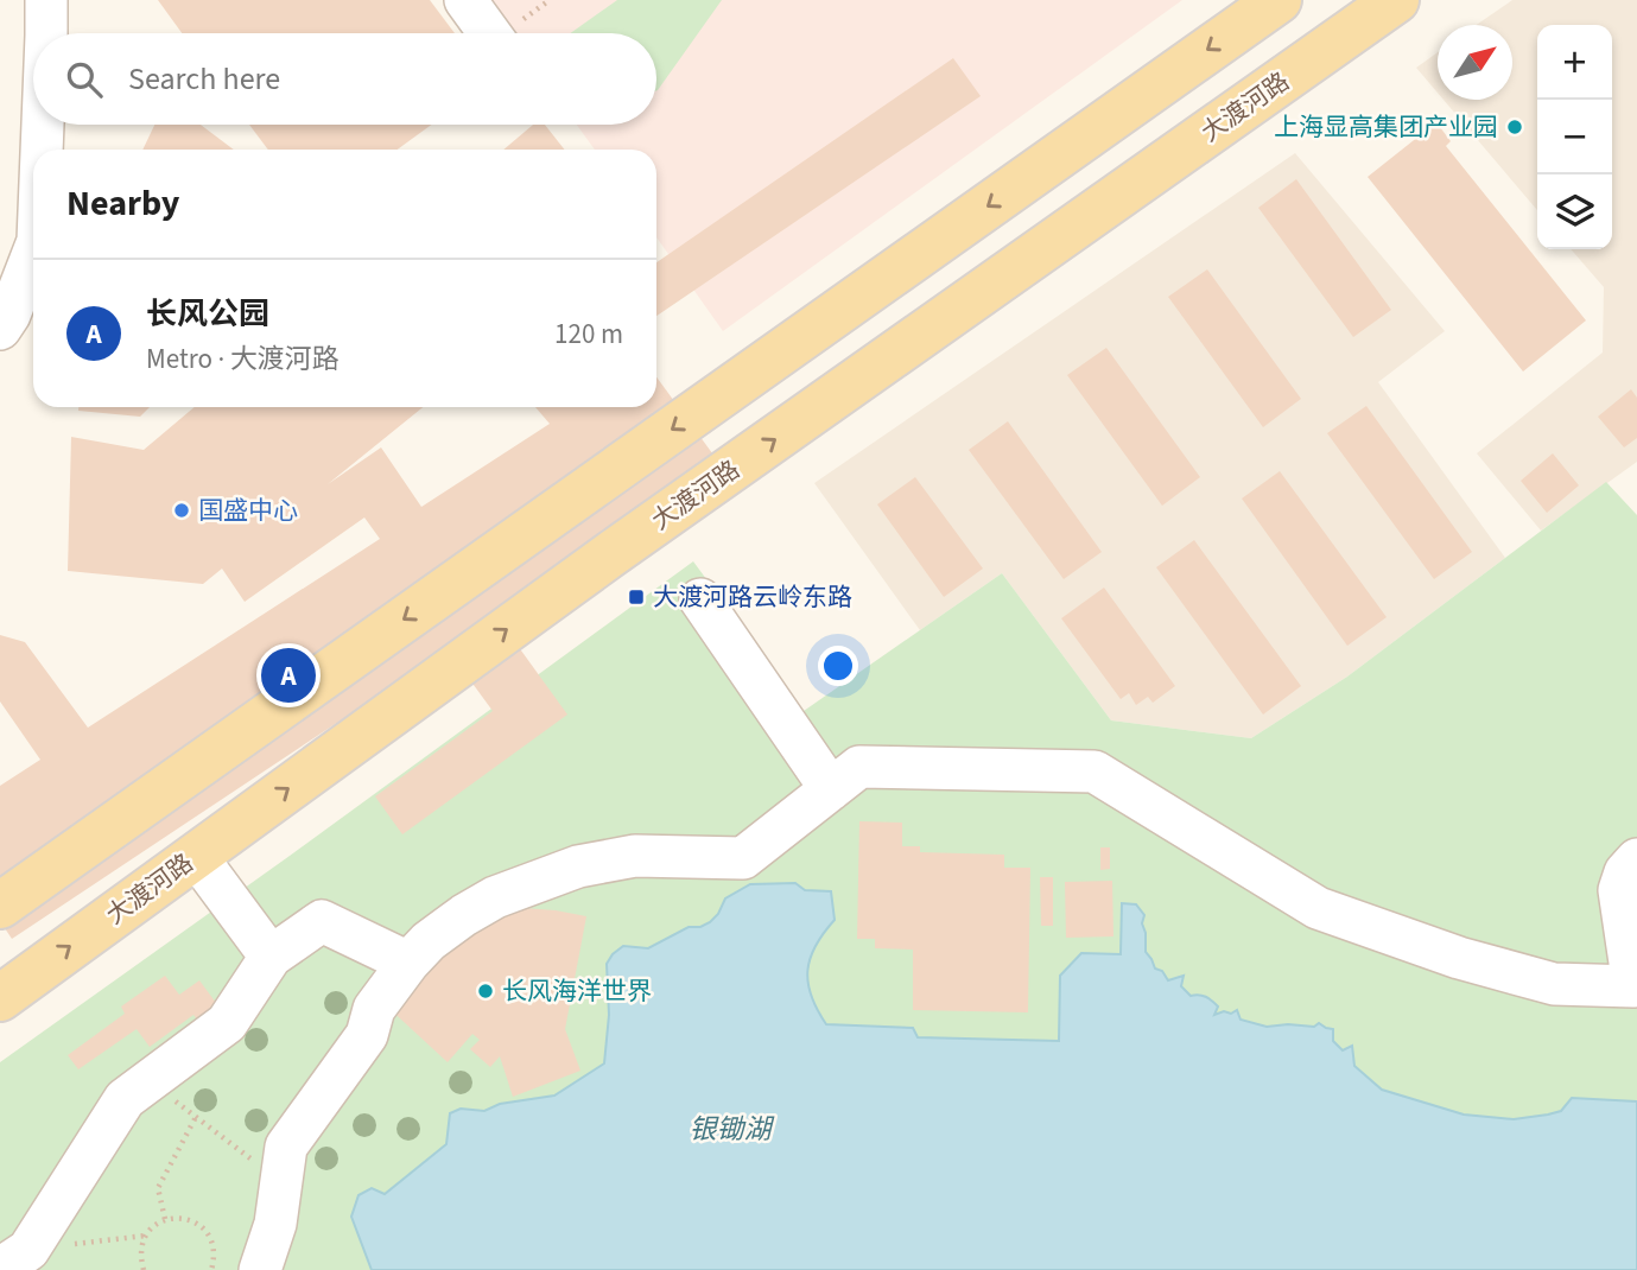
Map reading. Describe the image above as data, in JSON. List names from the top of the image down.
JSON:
{
  "streets": {
    "main road": ["大渡河路"]
  },
  "water": ["银锄湖"],
  "places": {
    "other": ["上海显高集团产业园", "国盛中心", "长风海洋世界"],
    "transit": ["大渡河路云岭东路"]
  },
  "north": "top right",
  "page": {
    "map_buttons": ["+", "−"],
    "search": "Search here",
    "heading": "Nearby",
    "list": [
      {
        "mark": "A",
        "name": "长风公园",
        "note": "Metro · 大渡河路",
        "value": "120 m"
      }
    ],
    "pins": "A"
  }
}
